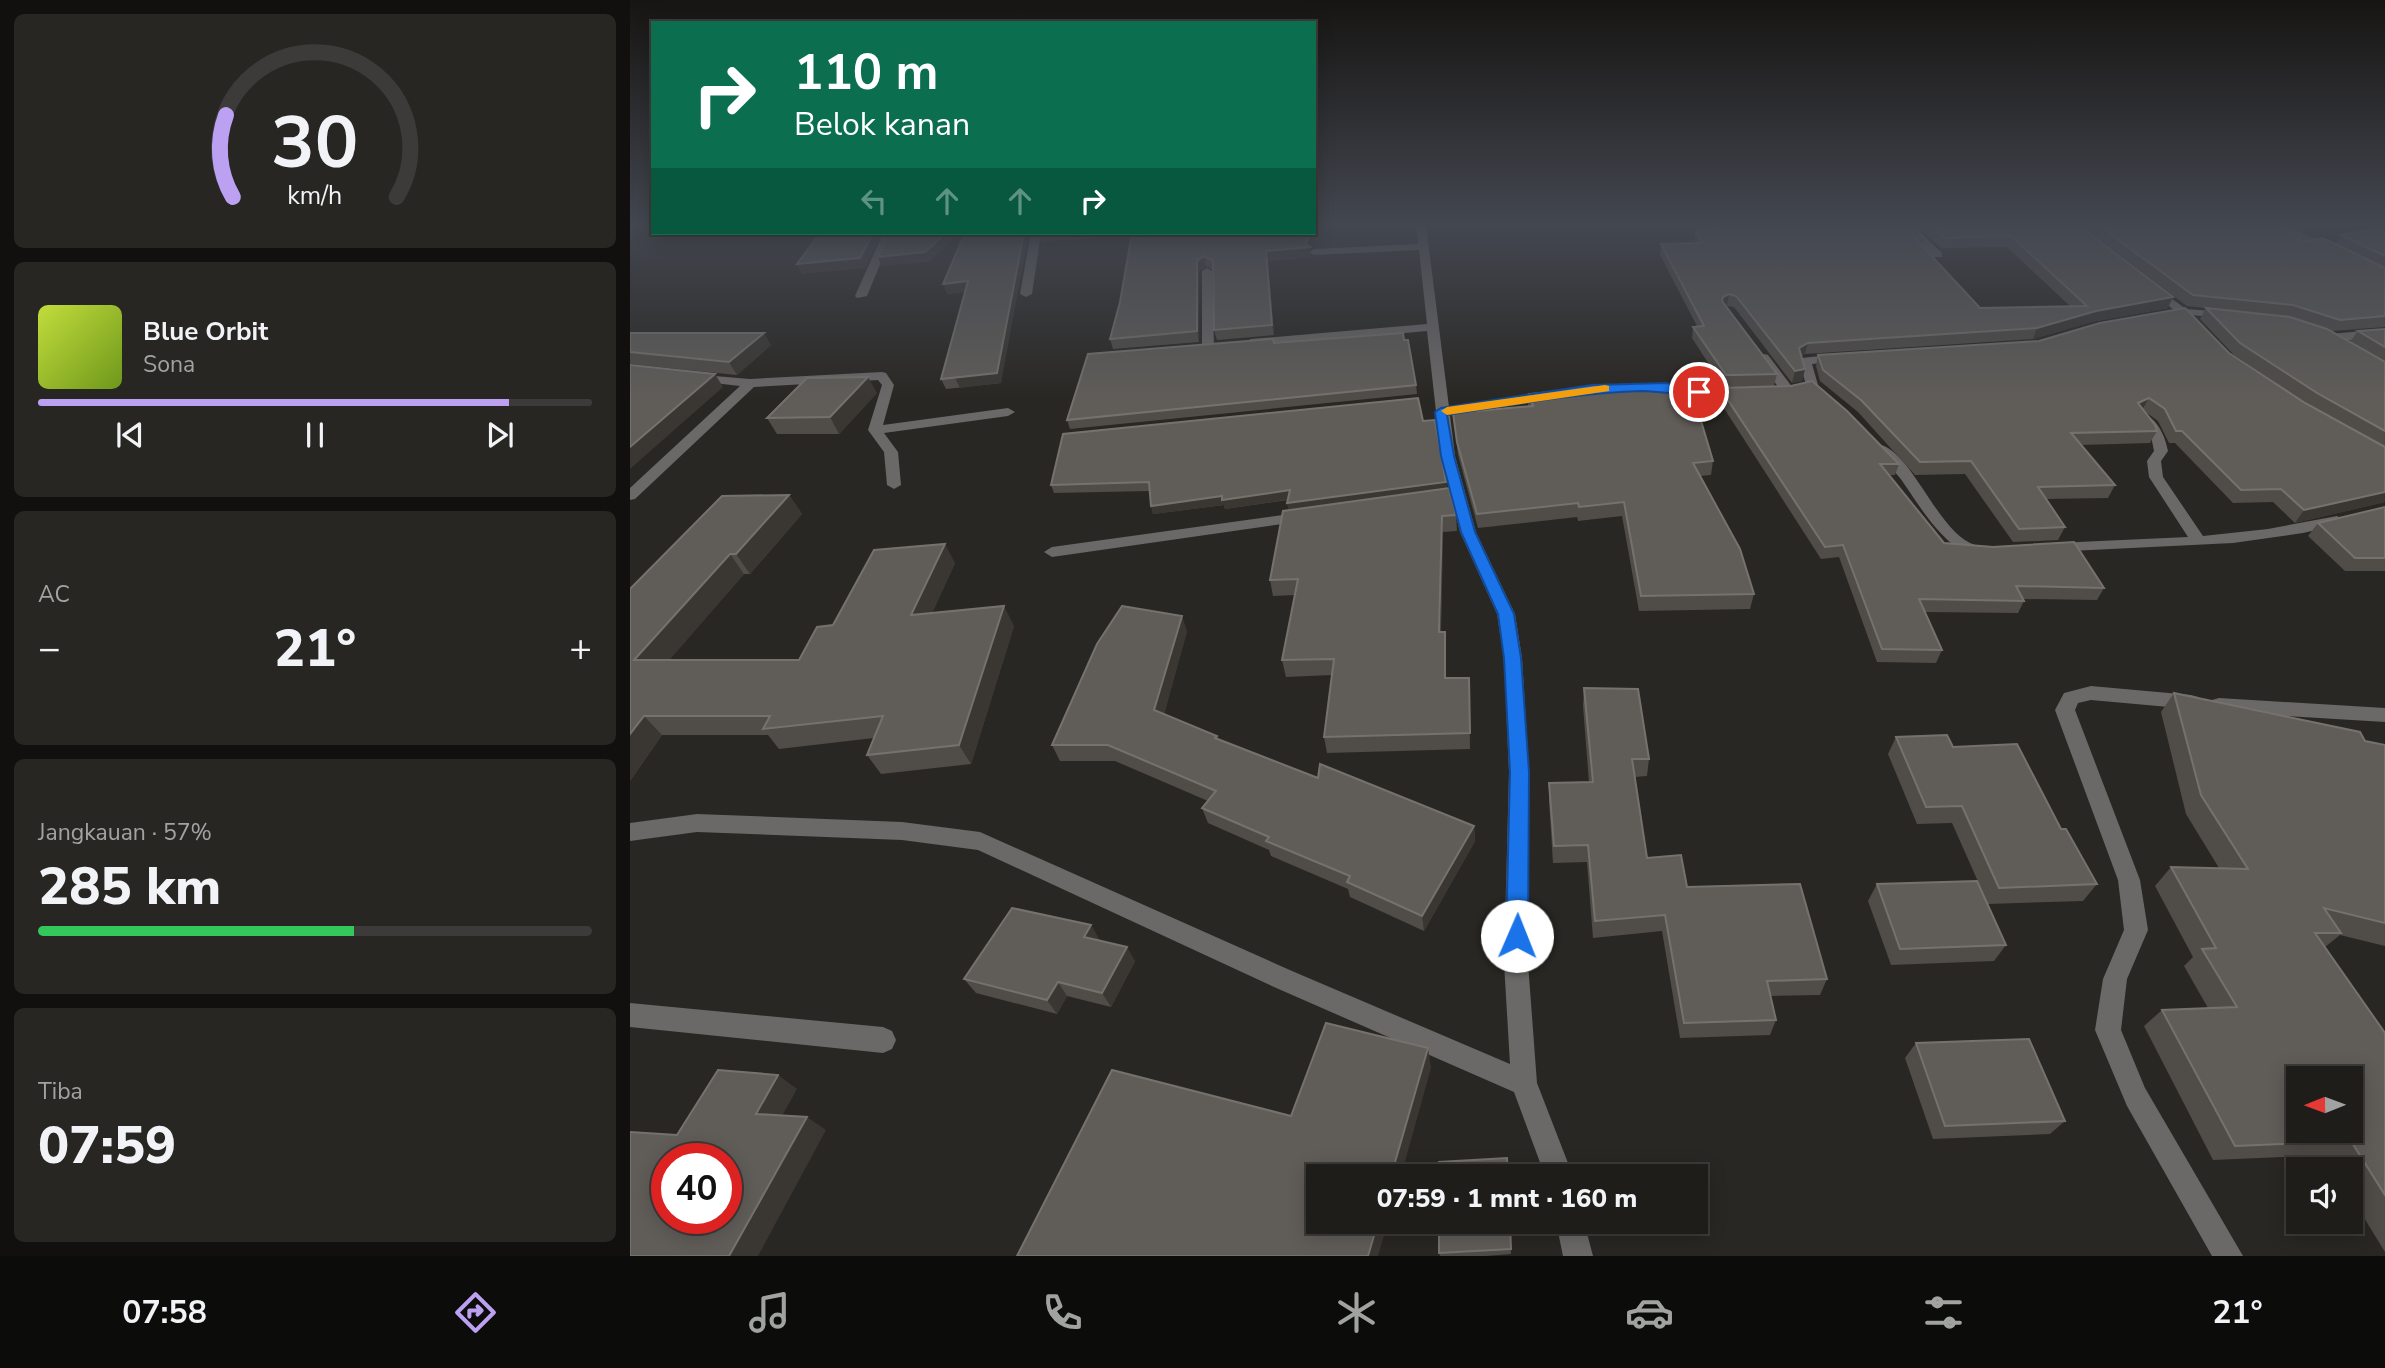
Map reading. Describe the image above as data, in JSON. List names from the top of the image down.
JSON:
{
  "north": "left",
  "page": {
    "turn": ["110 m", "Belok kanan"],
    "song": ["Blue Orbit", "Sona"],
    "tile": [
      "AC",
      ["Jangkauan · 57%", "285 km"],
      ["Tiba", "07:59"]
    ],
    "heat": ["−", "21°", "+"],
    "limit": "40",
    "trip": "07:59 · 1 mnt · 160 m",
    "tabs": ["07:58", "21°"],
    "gauge": ["30", "km/h"]
  }
}
